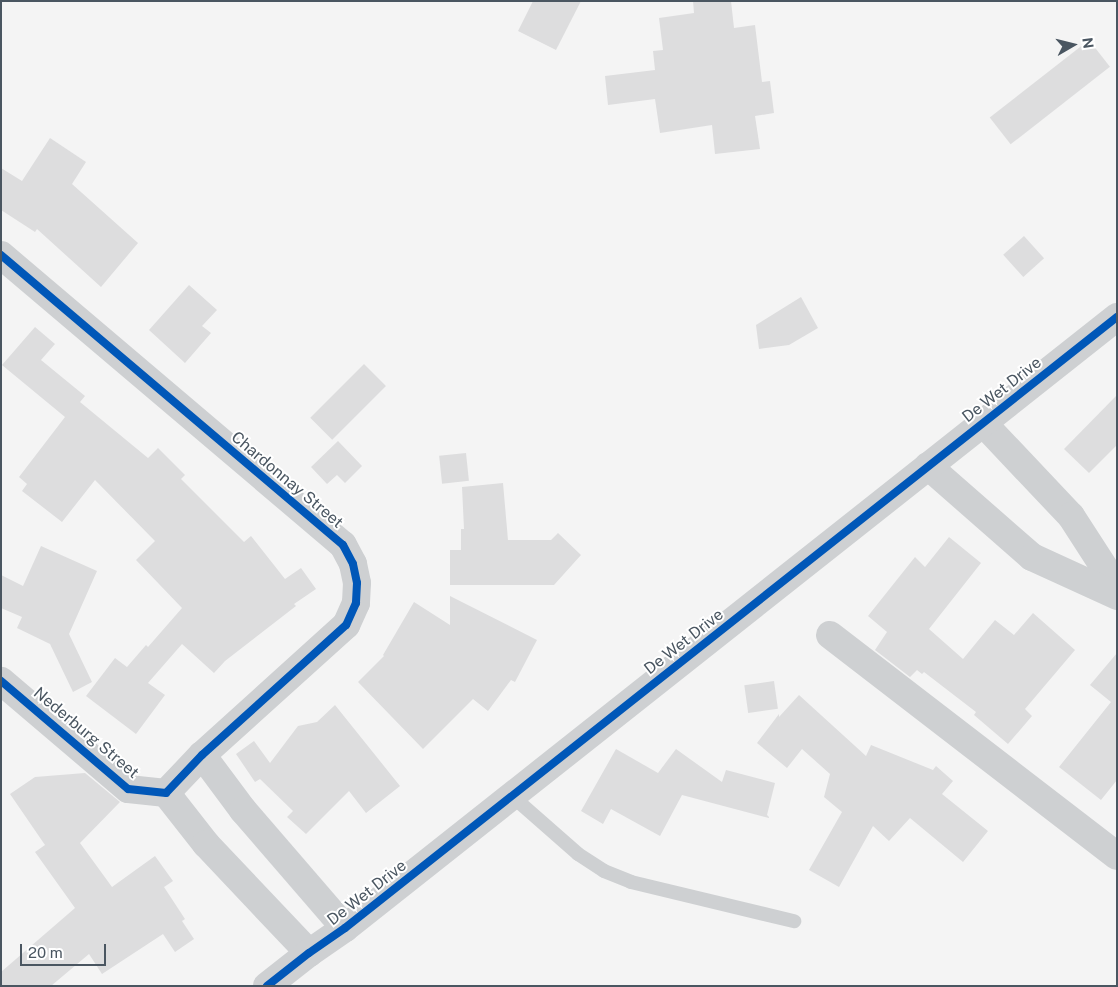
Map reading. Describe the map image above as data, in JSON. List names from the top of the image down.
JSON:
{
  "streets": {
    "street": ["De Wet Drive", "Chardonnay Street", "Nederburg Street"]
  },
  "scale_bar": "20 m",
  "north": "right"
}
